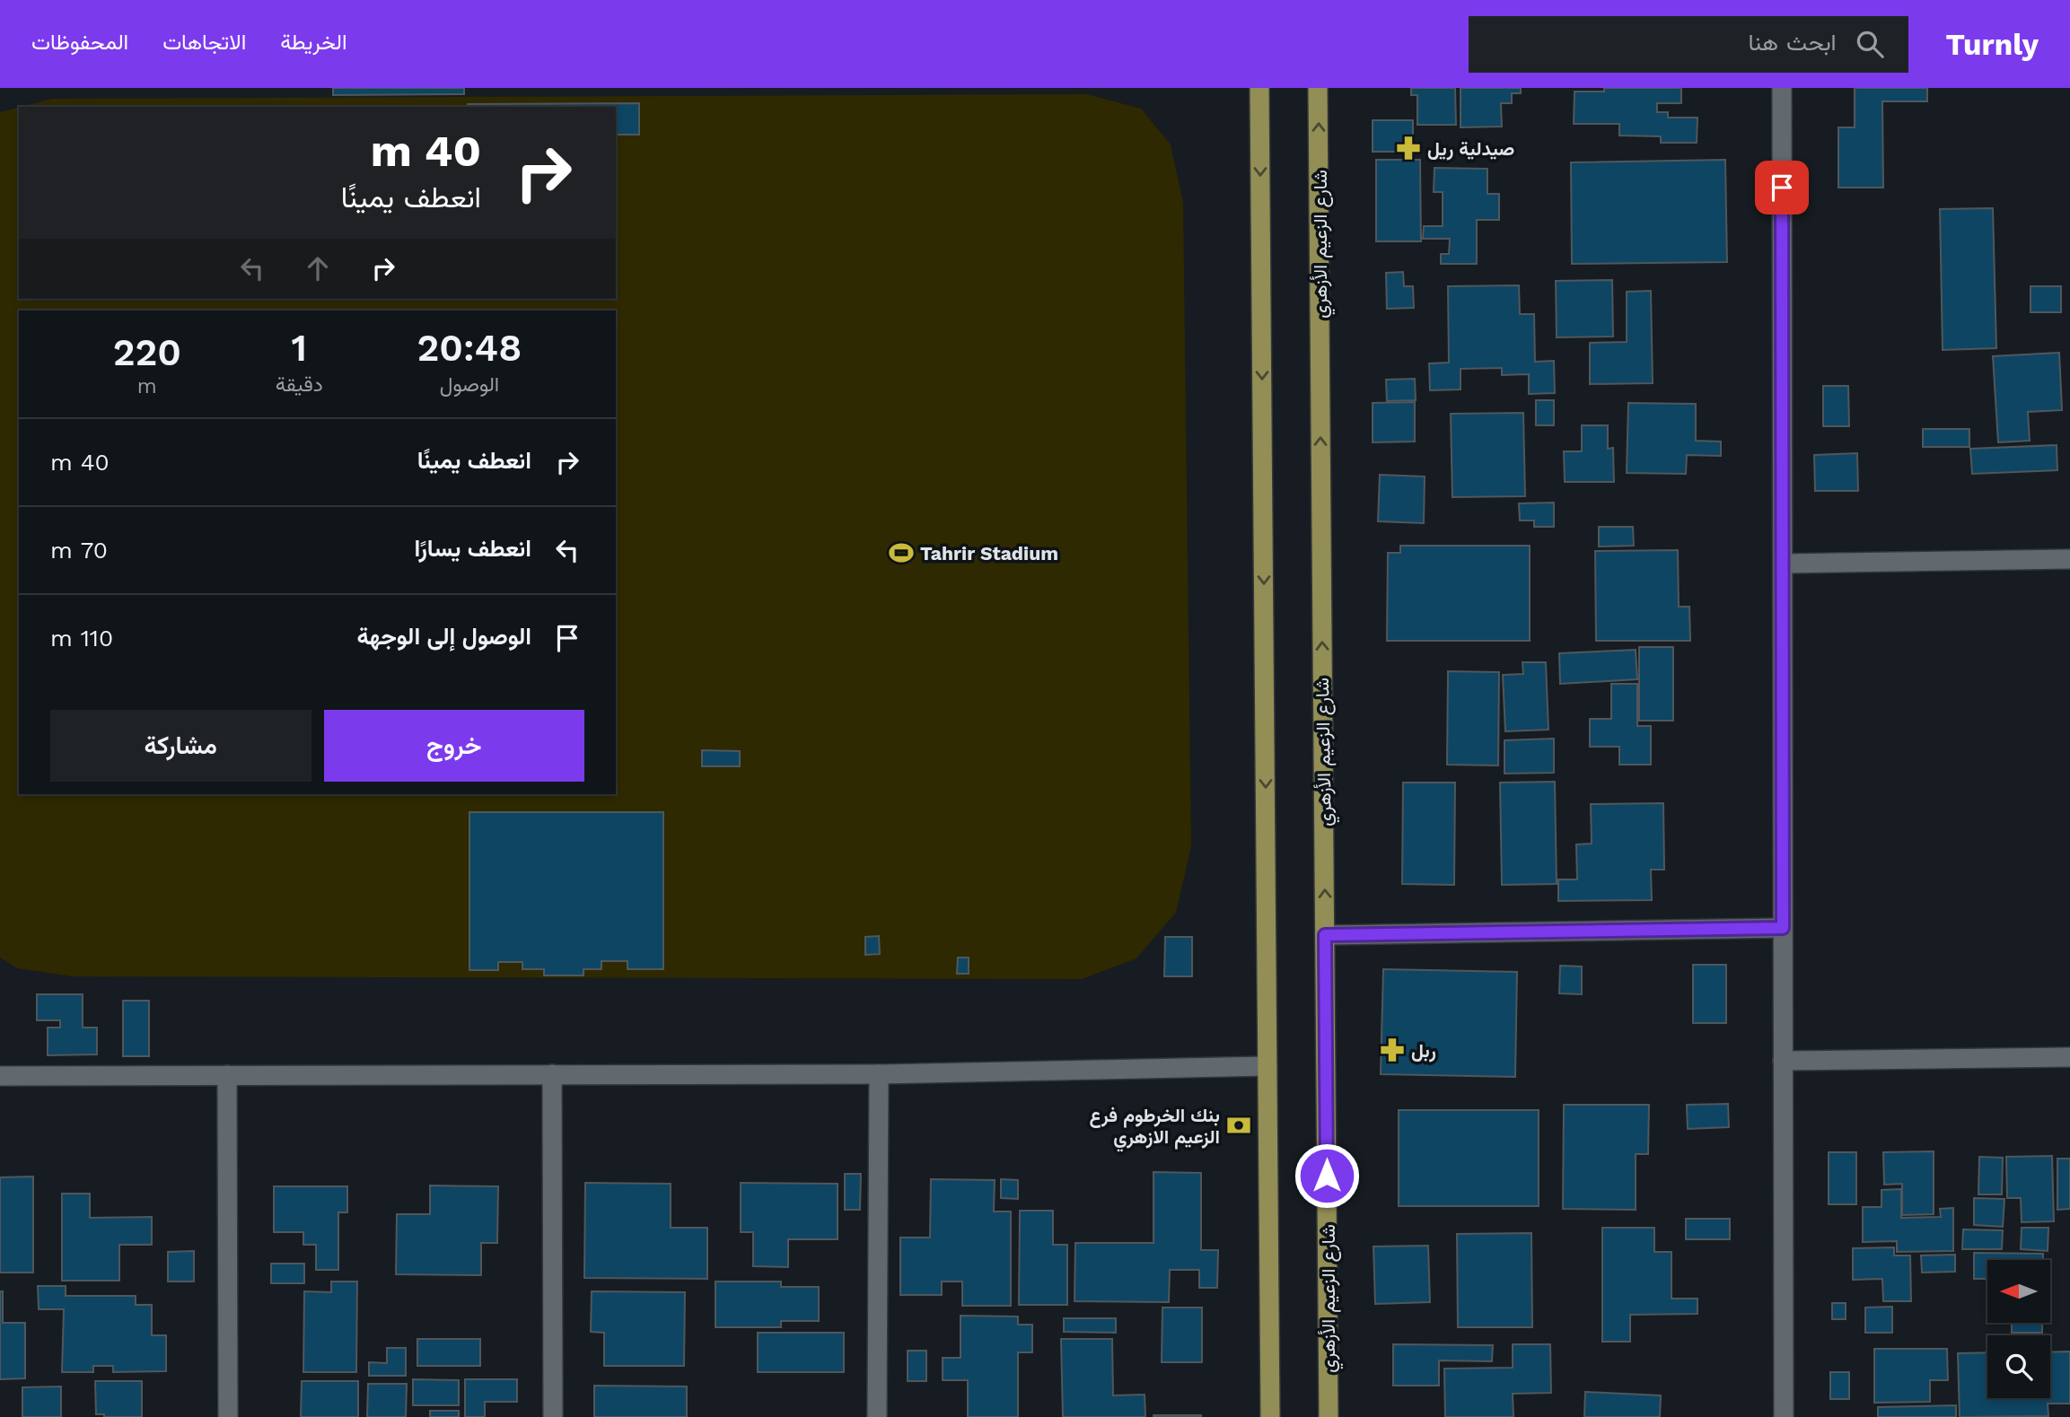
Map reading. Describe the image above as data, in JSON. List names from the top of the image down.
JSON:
{
  "streets": {
    "main road": ["شارع الزعيم الأزهري"]
  },
  "places": {
    "pharmacy": ["صيدلية ريل", "ربل"],
    "sports": ["Tahrir Stadium"],
    "bank": ["بنك الخرطوم فرع الزعيم الازهري"]
  },
  "north": "left",
  "page": {
    "header": "Turnly",
    "search": "ابحث هنا",
    "nav": ["الخريطة", "الاتجاهات", "المحفوظات"],
    "turn": ["40 m", "انعطف يمينًا"],
    "eta": [
      "20:48",
      "الوصول",
      "1",
      "دقيقة",
      "220",
      "m"
    ],
    "list": [
      {
        "name": "انعطف يمينًا",
        "value": "40 m"
      },
      {
        "name": "انعطف يسارًا",
        "value": "70 m"
      },
      {
        "name": "الوصول إلى الوجهة",
        "value": "110 m"
      }
    ],
    "buttons": ["خروج", "مشاركة"]
  }
}
